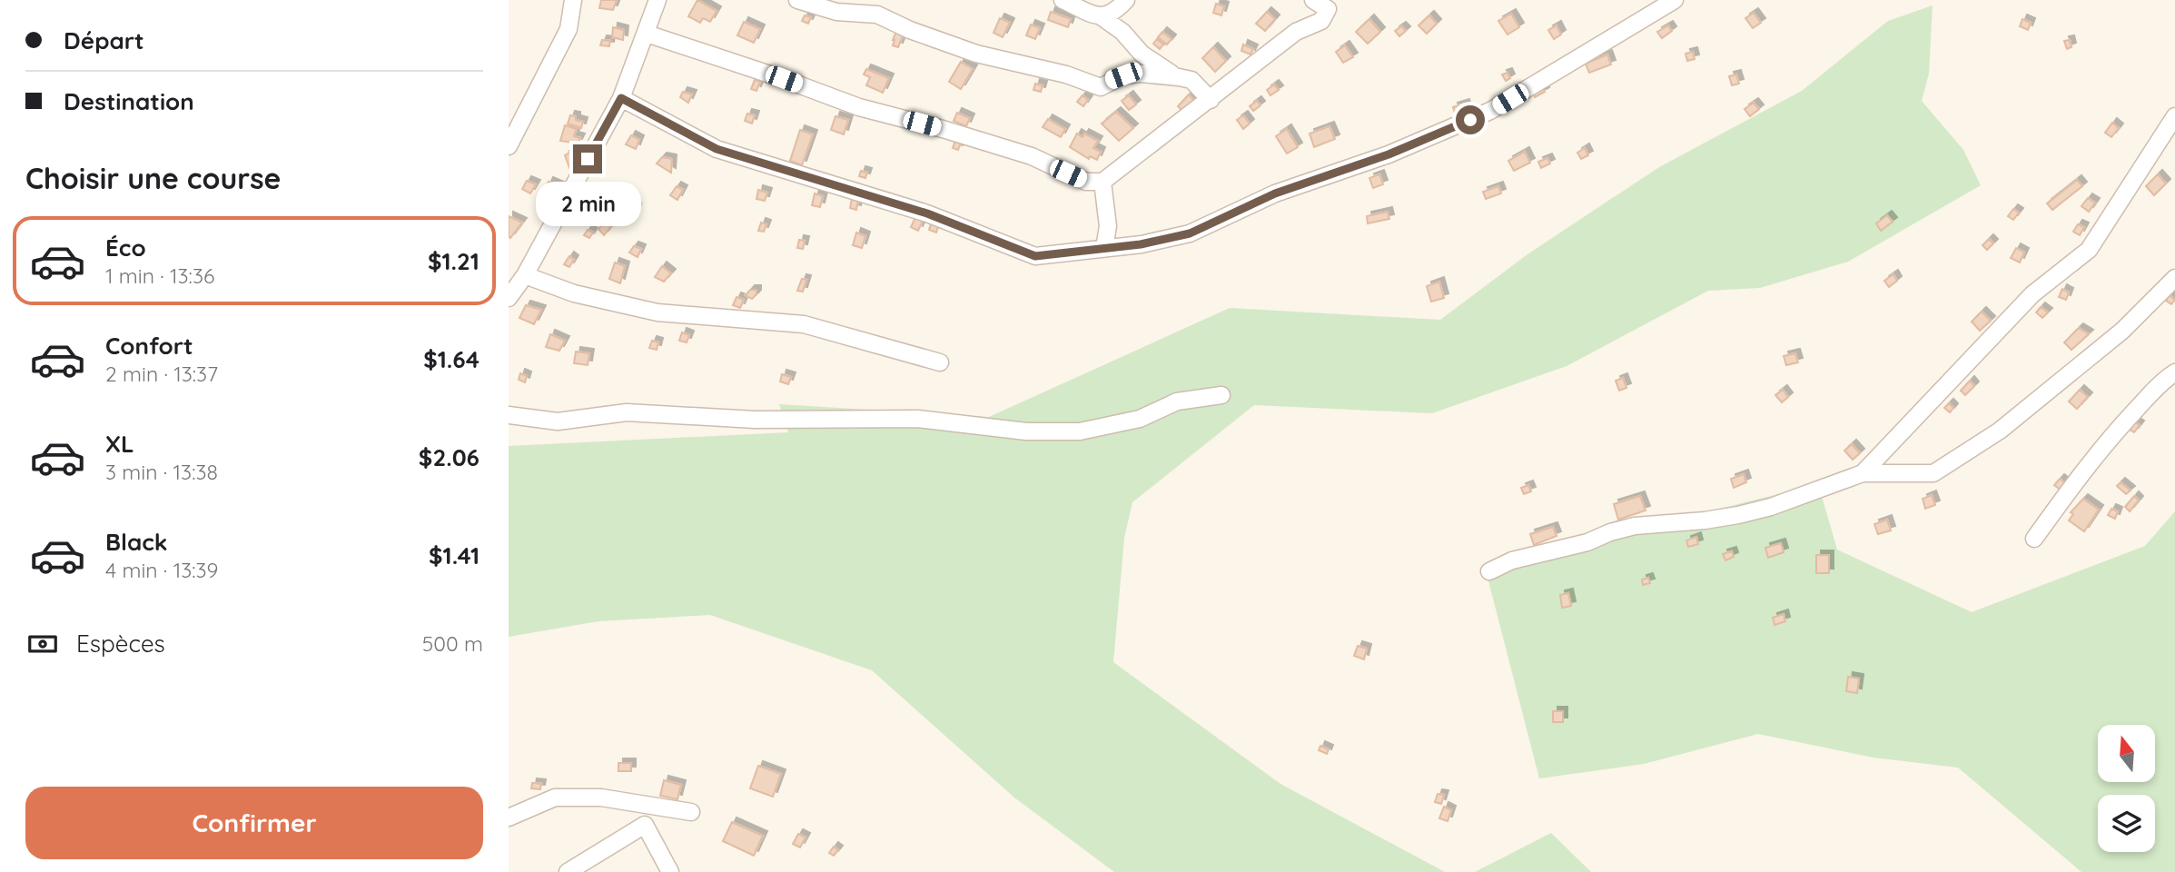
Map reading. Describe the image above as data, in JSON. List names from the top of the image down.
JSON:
{
  "north": "top",
  "page": {
    "banner": ["Départ", "Destination"],
    "heading": "Choisir une course",
    "bubble": "2 min",
    "list": [
      {
        "name": "Éco",
        "note": "1 min · 13:36",
        "value": "$1.21"
      },
      {
        "name": "Confort",
        "note": "2 min · 13:37",
        "value": "$1.64"
      },
      {
        "name": "XL",
        "note": "3 min · 13:38",
        "value": "$2.06"
      },
      {
        "name": "Black",
        "note": "4 min · 13:39",
        "value": "$1.41"
      }
    ],
    "pay": ["Espèces", "500 m"],
    "buttons": "Confirmer"
  }
}
